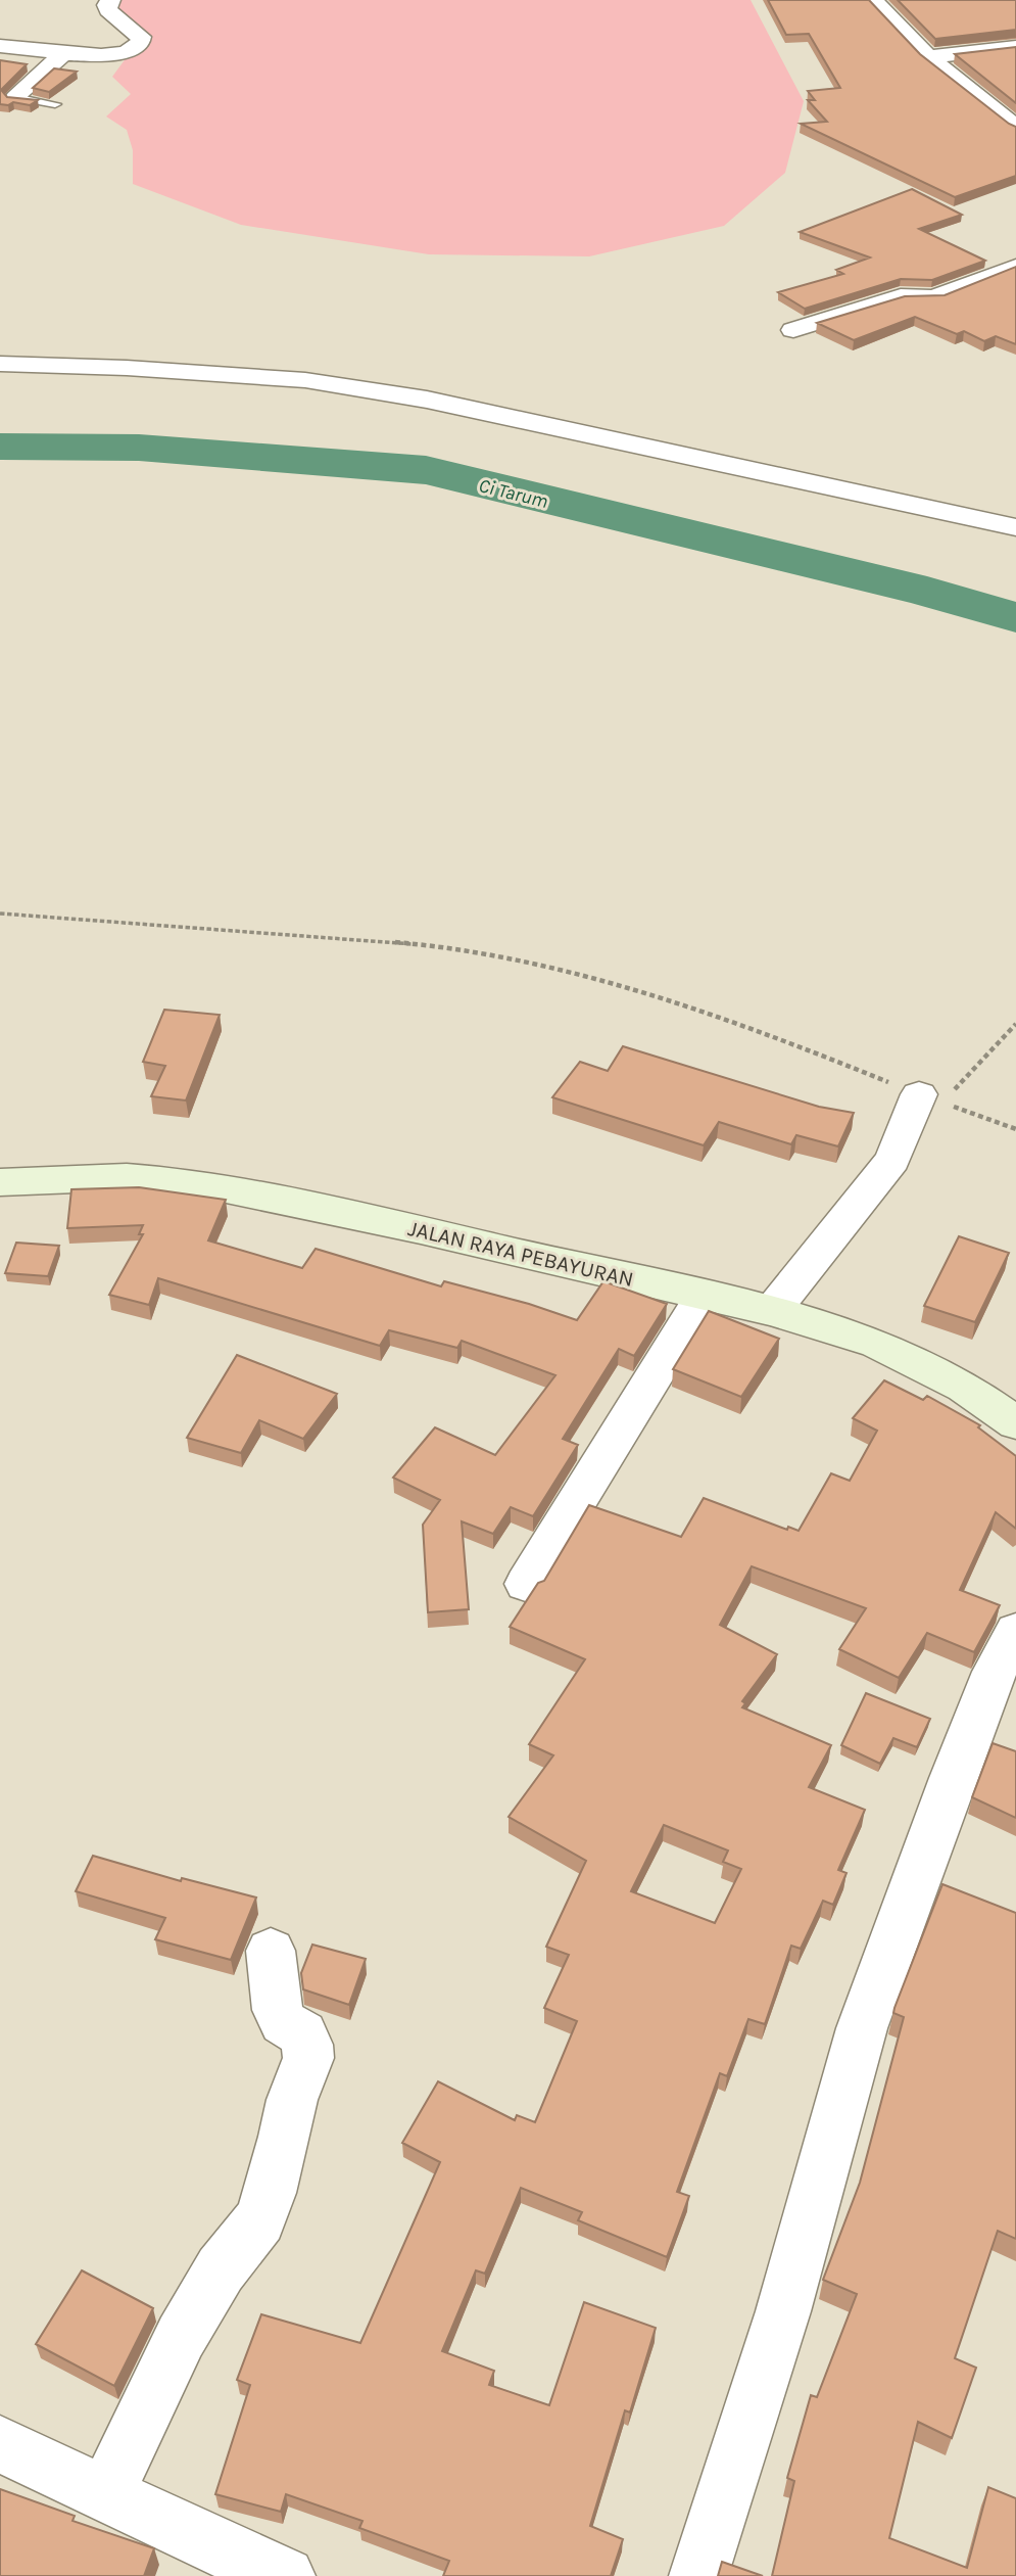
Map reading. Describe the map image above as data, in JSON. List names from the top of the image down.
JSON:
{
  "streets": {
    "main road": ["JALAN RAYA PEBAYURAN"]
  },
  "water": ["Ci Tarum"]
}
